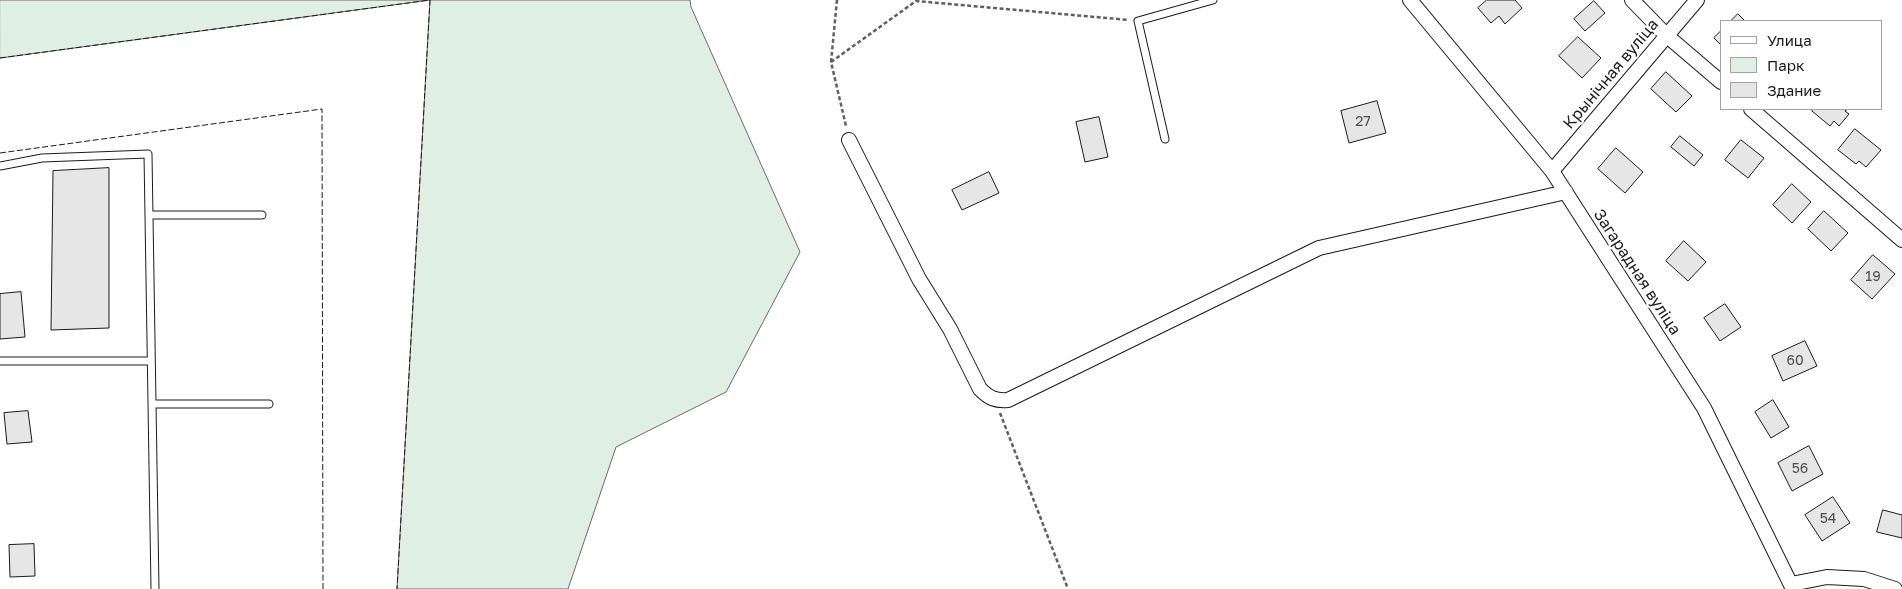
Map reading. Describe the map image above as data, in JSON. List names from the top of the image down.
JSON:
{
  "streets": {
    "street": ["Крынічная вуліца", "Загарадная вуліца"]
  },
  "crossings": [
    ["Крынічная вуліца", "Загарадная вуліца"]
  ],
  "house_numbers": [
    "27",
    "19",
    "60",
    "56",
    "54"
  ],
  "legend": ["Улица", "Парк", "Здание"]
}
